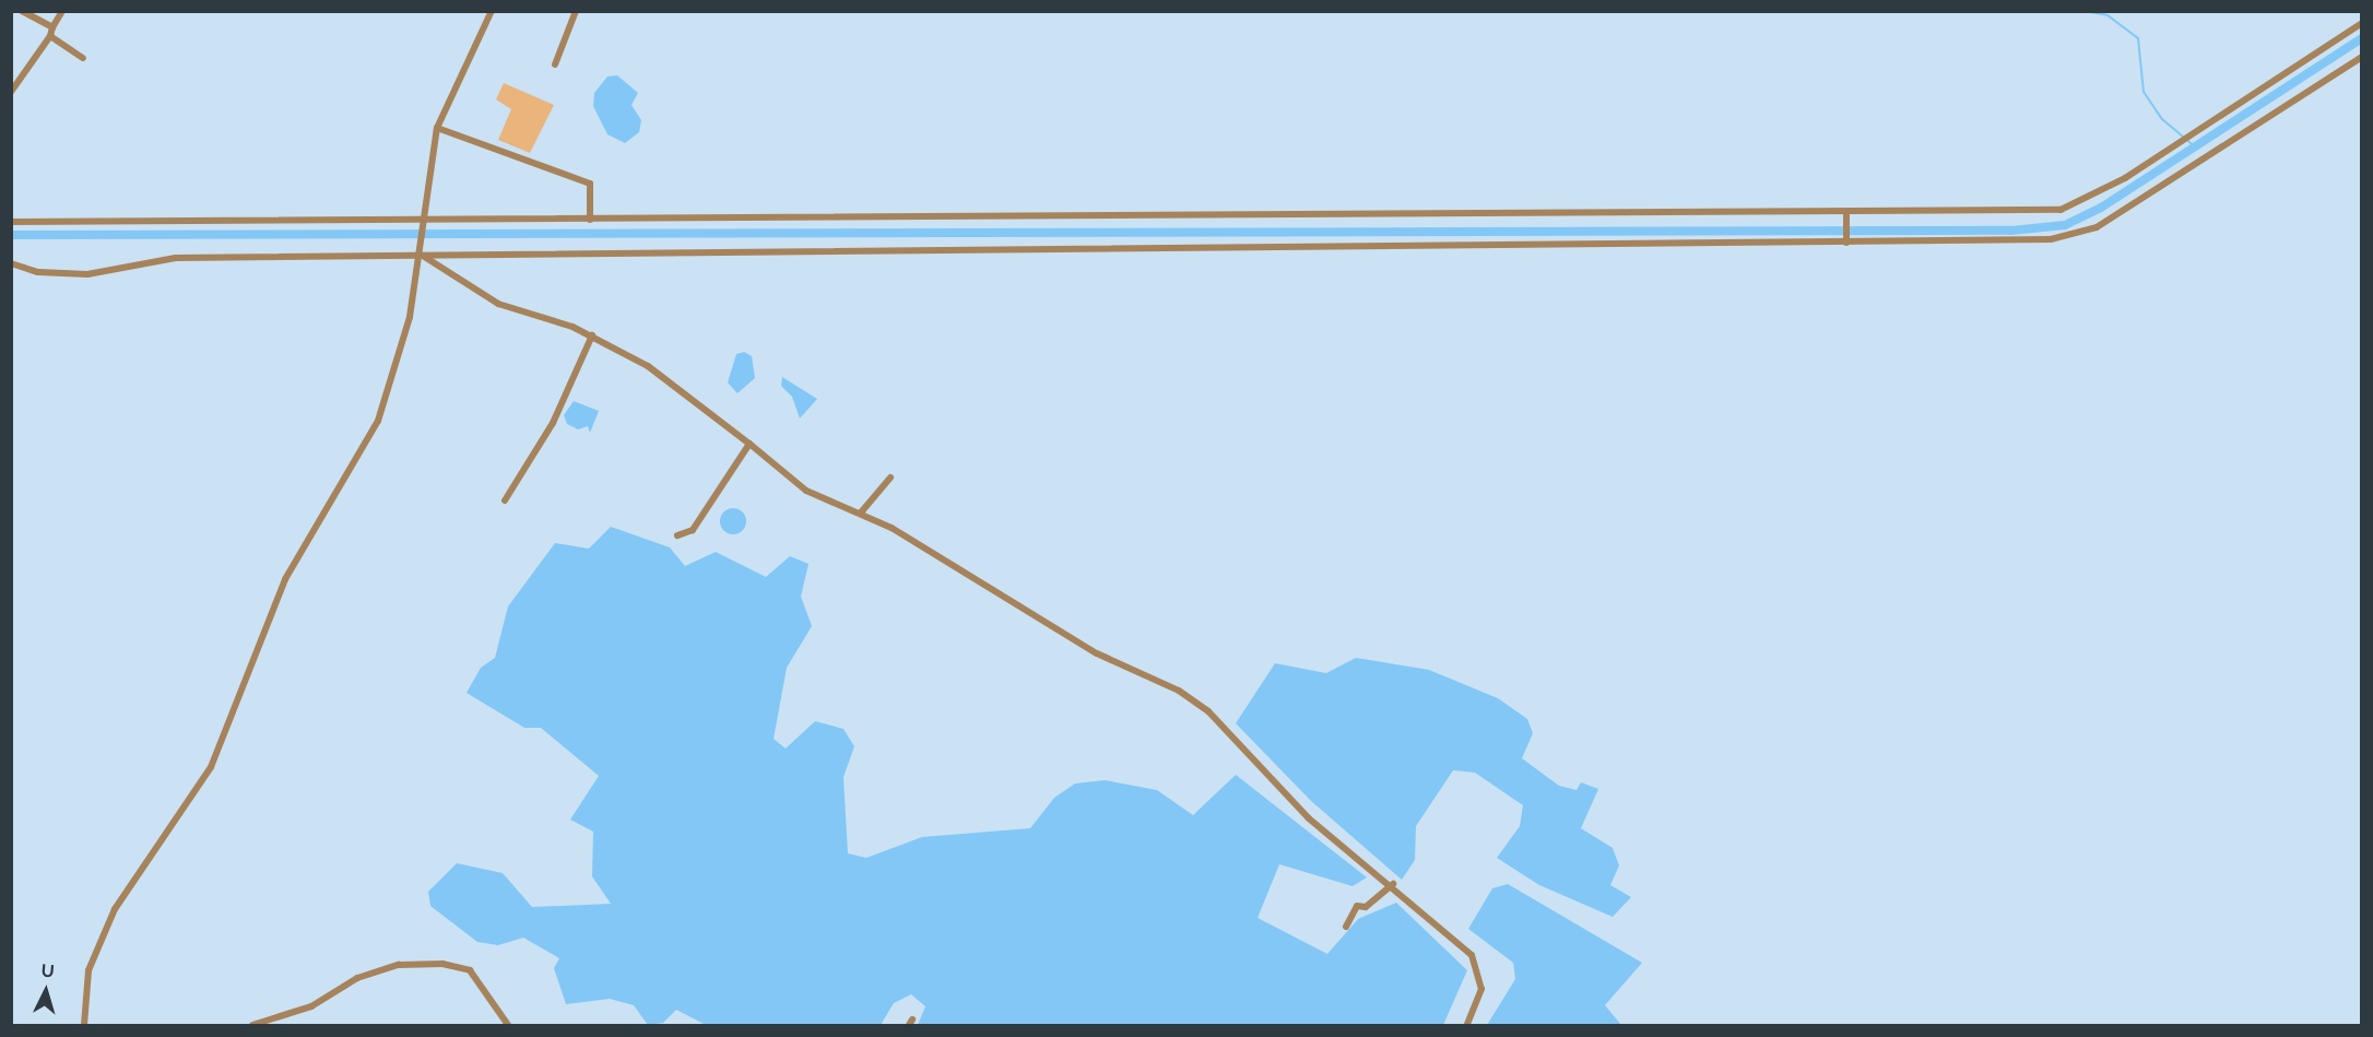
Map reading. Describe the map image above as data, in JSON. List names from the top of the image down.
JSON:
{
  "north": "top"
}
